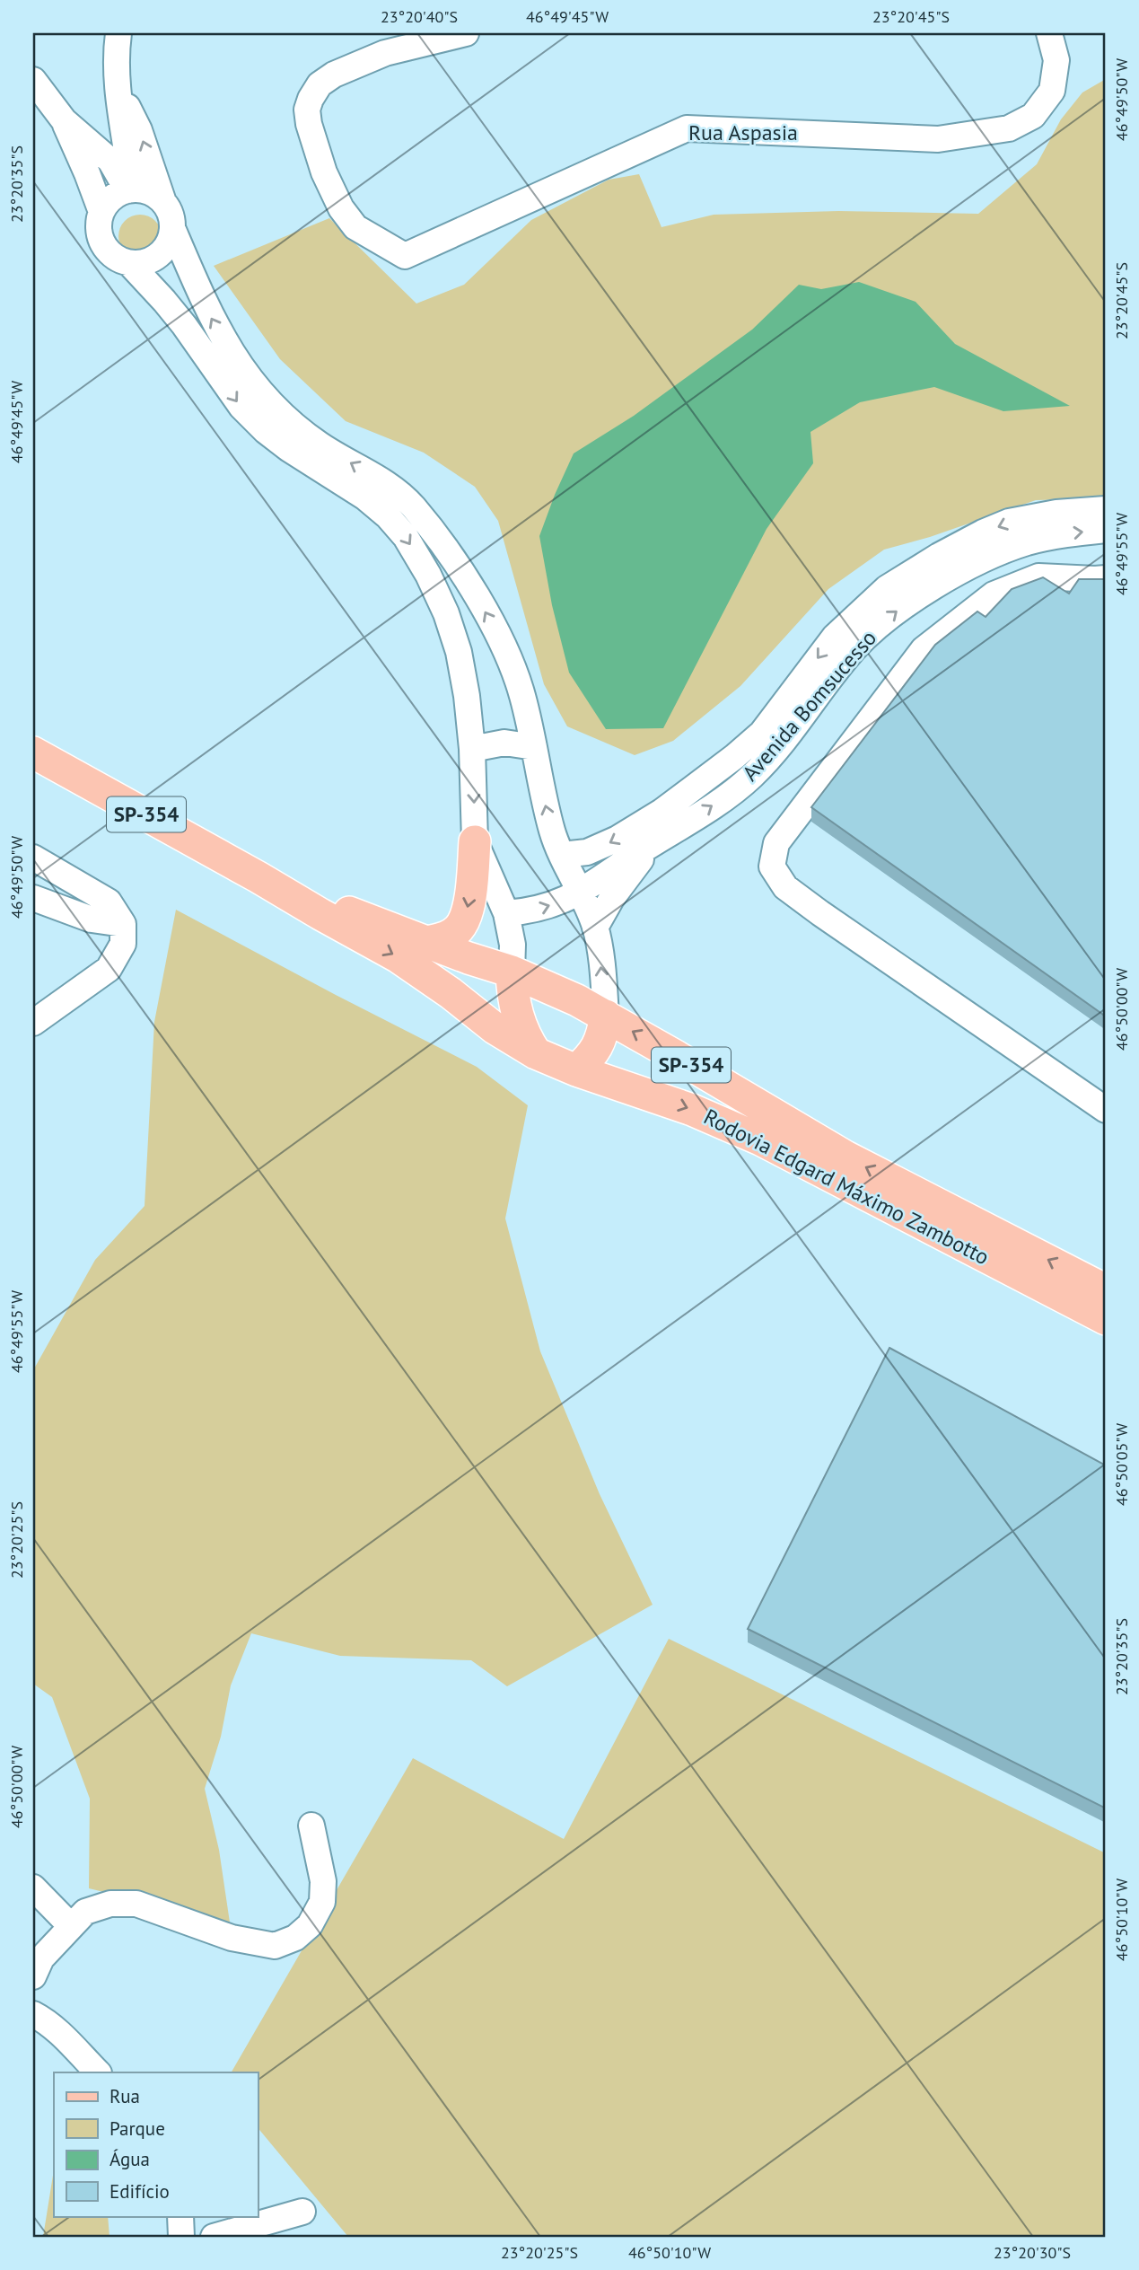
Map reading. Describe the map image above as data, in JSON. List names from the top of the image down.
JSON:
{
  "streets": {
    "main road": ["SP-354", "Rodovia Edgard Máximo Zambotto"],
    "street": ["Rua Aspasia", "Avenida Bomsucesso"]
  },
  "legend": [
    "Rua",
    "Parque",
    "Água",
    "Edifício"
  ],
  "coordinates": [
    "23°20'40\"S",
    "46°49'45\"W",
    "23°20'45\"S",
    "46°49'50\"W",
    "23°20'35\"S",
    "46°49'55\"W",
    "46°50'00\"W",
    "46°50'05\"W",
    "23°20'25\"S",
    "46°50'10\"W",
    "23°20'30\"S"
  ]
}
